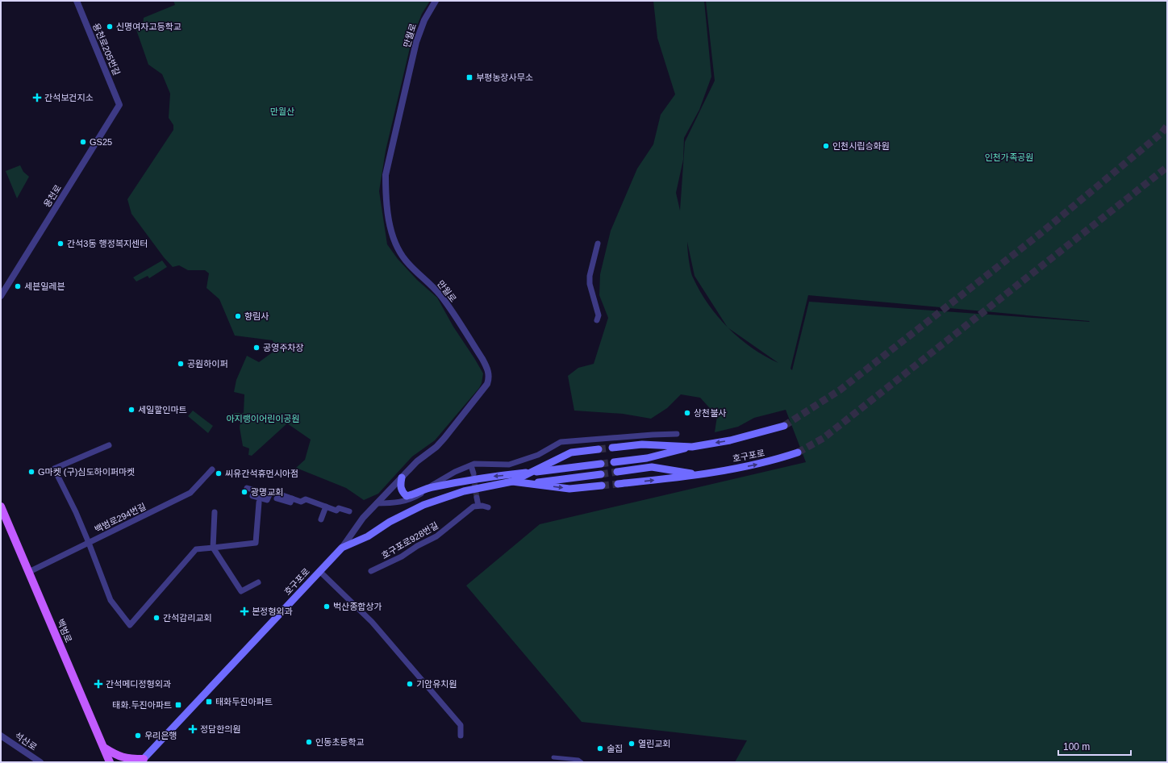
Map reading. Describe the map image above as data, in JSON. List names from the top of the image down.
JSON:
{
  "streets": {
    "main road": ["호구포로", "백범로"],
    "street": [
      "만월로",
      "용천로205번길",
      "용천로",
      "백범로294번길",
      "호구포로928번길",
      "석산로"
    ]
  },
  "crossings": [
    ["만월로", "호구포로"],
    ["용천로205번길", "용천로"],
    ["백범로294번길", "백범로"]
  ],
  "parks": ["만월산", "인천가족공원", "아지랭이어린이공원"],
  "places": {
    "other": [
      "신명여자고등학교",
      "GS25",
      "인천시립승화원",
      "간석3동 행정복지센터",
      "세븐일레븐",
      "향림사",
      "공영주차장",
      "공원하이퍼",
      "세일할인마트",
      "상천불사",
      "G마켓 (구)심도하이퍼마켓",
      "씨유간석휴먼시아점",
      "광명교회",
      "벅산종합상가",
      "간석감리교회",
      "기암유치원",
      "우리은행",
      "인동초등학교",
      "열린교회",
      "술집"
    ],
    "transit": ["부평농장사무소", "태화두진아파트", "태화.두진아파트"],
    "health": [
      "간석보건지소",
      "본정형외과",
      "간석메디정형외과",
      "정담한의원"
    ]
  },
  "scale_bar": "100 m"
}
